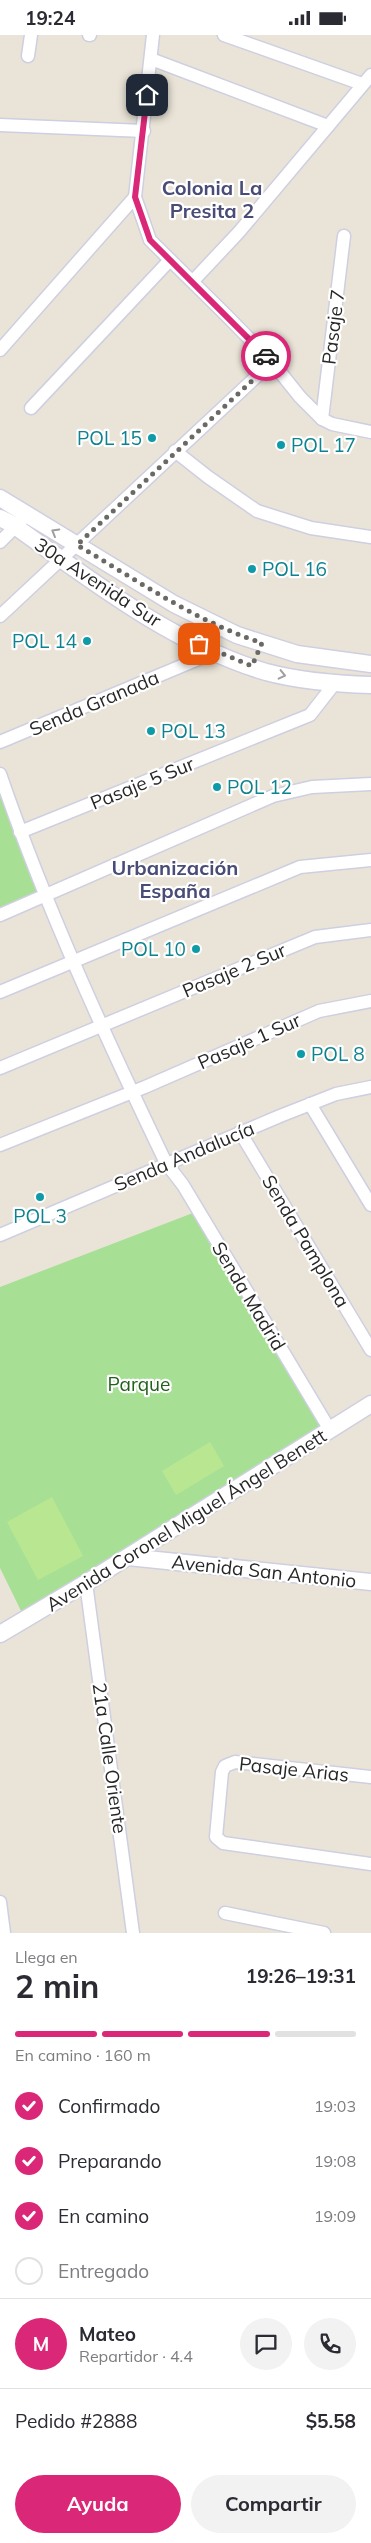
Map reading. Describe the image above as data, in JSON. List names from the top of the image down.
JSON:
{
  "streets": {
    "street": [
      "Pasaje 7",
      "30a Avenida Sur",
      "Senda Granada",
      "Pasaje 5 Sur",
      "Pasaje 2 Sur",
      "Pasaje 1 Sur",
      "Senda Andalucía",
      "Senda Pamplona",
      "Senda Madrid",
      "Avenida Coronel Miguel Ángel Benett",
      "Avenida San Antonio",
      "21a Calle Oriente",
      "Pasaje Arias"
    ]
  },
  "crossings": [
    ["30a Avenida Sur", "Senda Granada"],
    ["30a Avenida Sur", "Pasaje 5 Sur"],
    ["Pasaje 5 Sur", "Senda Madrid"],
    ["Pasaje 2 Sur", "Senda Madrid"],
    ["Pasaje 1 Sur", "Senda Madrid"],
    ["Senda Andalucía", "Senda Pamplona"],
    ["Senda Andalucía", "Senda Madrid"],
    ["Senda Madrid", "Avenida Coronel Miguel Ángel Benett"],
    ["Avenida Coronel Miguel Ángel Benett", "Avenida San Antonio"],
    ["Avenida Coronel Miguel Ángel Benett", "21a Calle Oriente"]
  ],
  "districts": ["Colonia La Presita 2", "Urbanización España"],
  "parks": ["Parque"],
  "places": [
    "POL 15",
    "POL 17",
    "POL 16",
    "POL 14",
    "POL 13",
    "POL 12",
    "POL 10",
    "POL 8",
    "POL 3"
  ],
  "page": {
    "status": "19:24",
    "heading": ["2 min", "Llega en", "19:26–19:31"],
    "panel": [
      "Mateo",
      "Repartidor · 4.4",
      "Pedido #2888",
      "$5.58"
    ],
    "bar": "En camino · 160 m",
    "list": [
      ["Confirmado", "19:03"],
      ["Preparando", "19:08"],
      ["En camino", "19:09"],
      "Entregado"
    ],
    "round": "M",
    "buttons": ["Ayuda", "Compartir"]
  }
}
